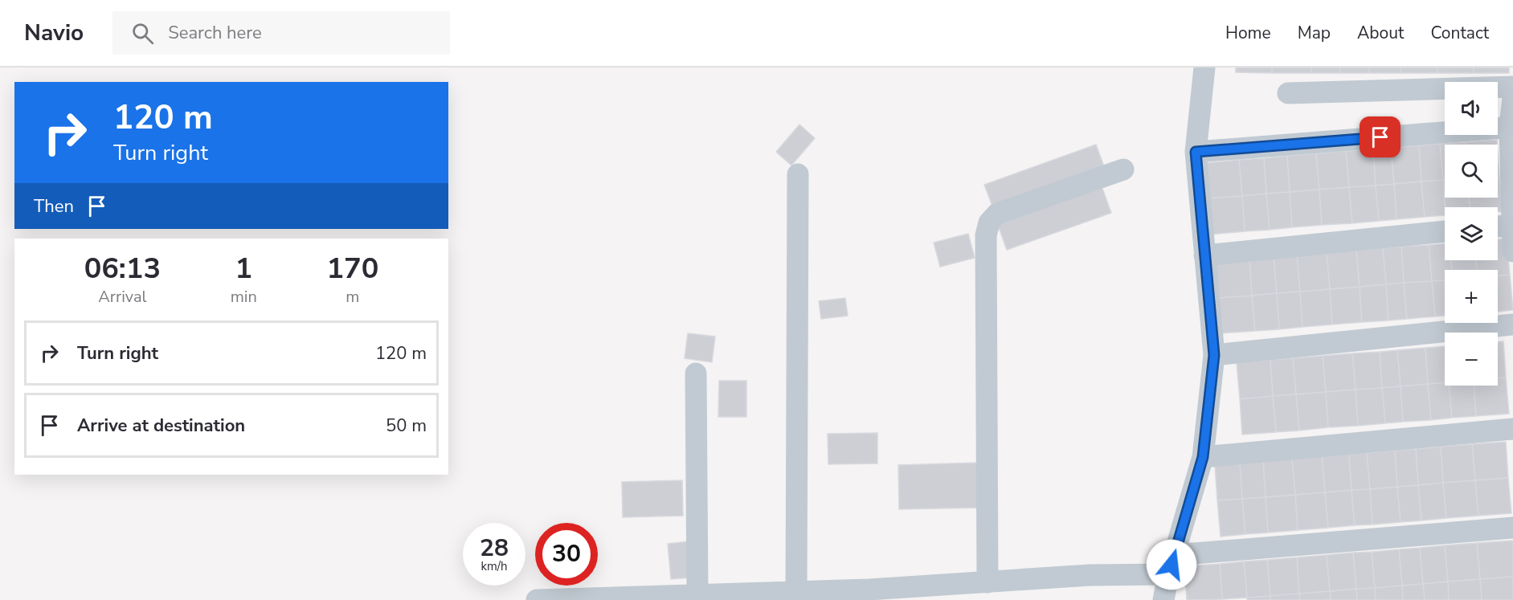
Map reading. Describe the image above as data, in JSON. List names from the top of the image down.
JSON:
{
  "page": {
    "header": "Navio",
    "search": "Search here",
    "nav": [
      "Home",
      "Map",
      "About",
      "Contact"
    ],
    "map_buttons": ["+", "−"],
    "turn": ["120 m", "Turn right"],
    "then": "Then",
    "eta": [
      "06:13",
      "Arrival",
      "1",
      "min",
      "170",
      "m"
    ],
    "list": [
      {
        "name": "Turn right",
        "value": "120 m"
      },
      {
        "name": "Arrive at destination",
        "value": "50 m"
      }
    ],
    "speed": "28 km/h",
    "limit": "30"
  }
}
